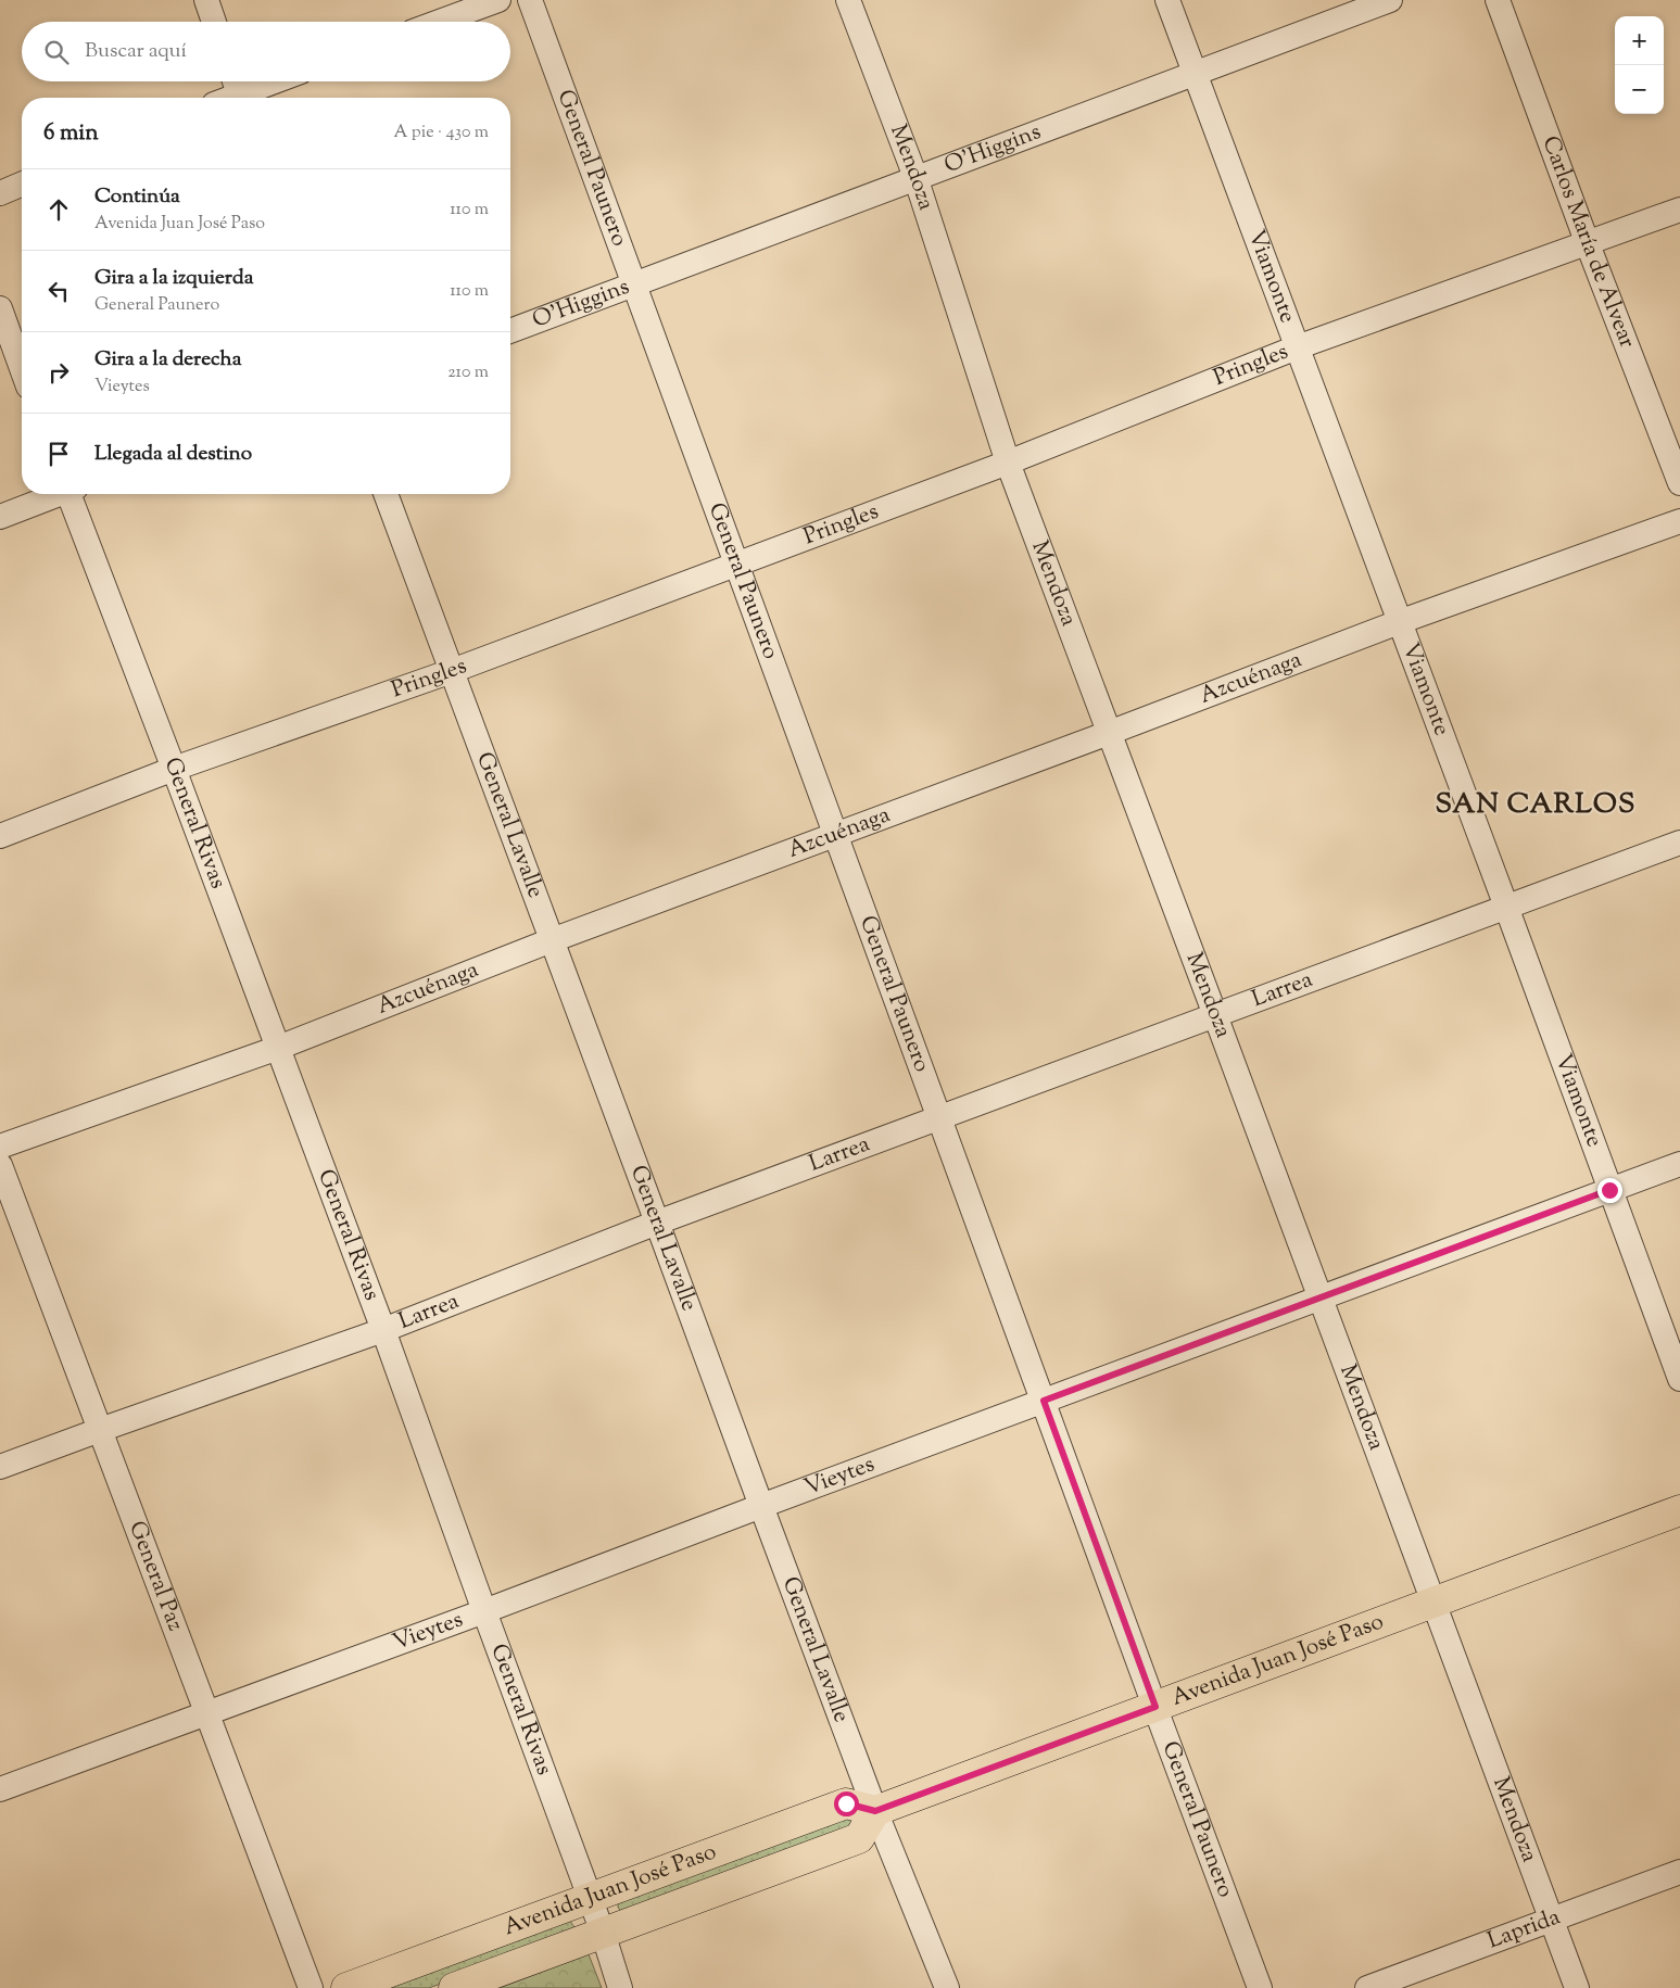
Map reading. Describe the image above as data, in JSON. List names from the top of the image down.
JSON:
{
  "streets": {
    "main road": ["Avenida Juan José Paso"],
    "street": [
      "O'Higgins",
      "General Paunero",
      "Mendoza",
      "Carlos María de Alvear",
      "Viamonte",
      "Pringles",
      "Azcuénaga",
      "General Rivas",
      "General Lavalle",
      "Larrea",
      "Vieytes",
      "General Paz",
      "Laprida"
    ]
  },
  "crossings": [
    ["O'Higgins", "General Paunero"],
    ["O'Higgins", "Mendoza"],
    ["O'Higgins", "Viamonte"],
    ["General Paunero", "Pringles"],
    ["General Paunero", "Azcuénaga"],
    ["General Paunero", "Larrea"],
    ["General Paunero", "Vieytes"],
    ["General Paunero", "Avenida Juan José Paso"],
    ["Mendoza", "Pringles"],
    ["Mendoza", "Azcuénaga"],
    ["Mendoza", "Larrea"],
    ["Mendoza", "Vieytes"],
    ["Mendoza", "Avenida Juan José Paso"],
    ["Mendoza", "Laprida"],
    ["Carlos María de Alvear", "Pringles"],
    ["Viamonte", "Pringles"],
    ["Viamonte", "Azcuénaga"],
    ["Viamonte", "Larrea"],
    ["Viamonte", "Vieytes"],
    ["Pringles", "General Rivas"],
    ["Pringles", "General Lavalle"],
    ["Azcuénaga", "General Rivas"],
    ["Azcuénaga", "General Lavalle"],
    ["General Rivas", "Larrea"],
    ["General Rivas", "Vieytes"],
    ["General Rivas", "Avenida Juan José Paso"],
    ["General Lavalle", "Larrea"],
    ["General Lavalle", "Vieytes"],
    ["General Lavalle", "Avenida Juan José Paso"],
    ["Larrea", "General Paz"],
    ["Vieytes", "General Paz"]
  ],
  "districts": ["SAN CARLOS"],
  "page": {
    "map_buttons": ["+", "−"],
    "search": "Buscar aquí",
    "heading": ["6 min", "A pie · 430 m"],
    "list": [
      ["Continúa", "Avenida Juan José Paso", "110 m"],
      ["Gira a la izquierda", "General Paunero", "110 m"],
      ["Gira a la derecha", "Vieytes", "210 m"],
      "Llegada al destino"
    ]
  }
}
